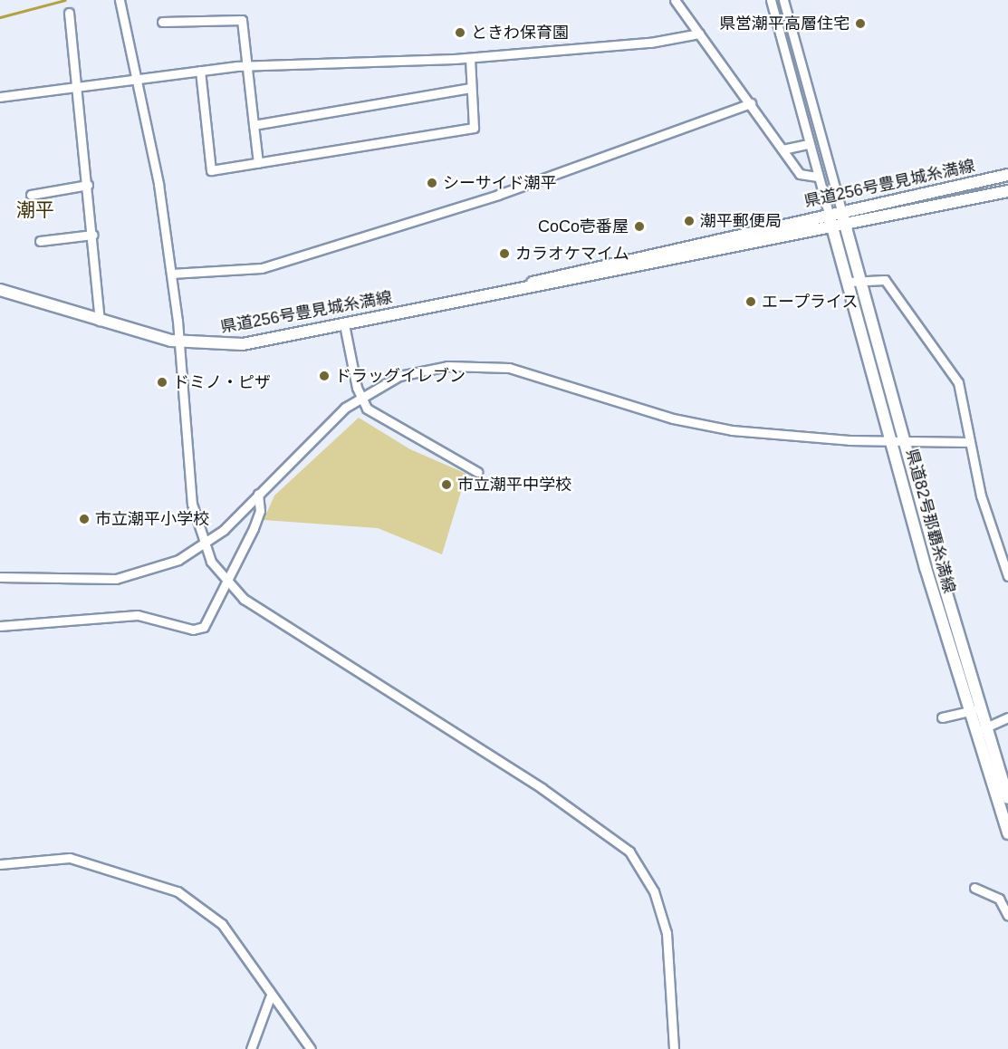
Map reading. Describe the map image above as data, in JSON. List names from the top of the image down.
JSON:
{
  "streets": {
    "main road": ["県道256号豊見城糸満線", "県道82号那覇糸満線"]
  },
  "crossings": [
    ["県道256号豊見城糸満線", "県道82号那覇糸満線"]
  ],
  "districts": ["潮平"],
  "places": [
    "県営潮平高層住宅",
    "ときわ保育園",
    "シーサイド潮平",
    "潮平郵便局",
    "CoCo壱番屋",
    "カラオケマイム",
    "エープライス",
    "ドラッグイレブン",
    "ドミノ・ピザ",
    "市立潮平中学校",
    "市立潮平小学校"
  ]
}
